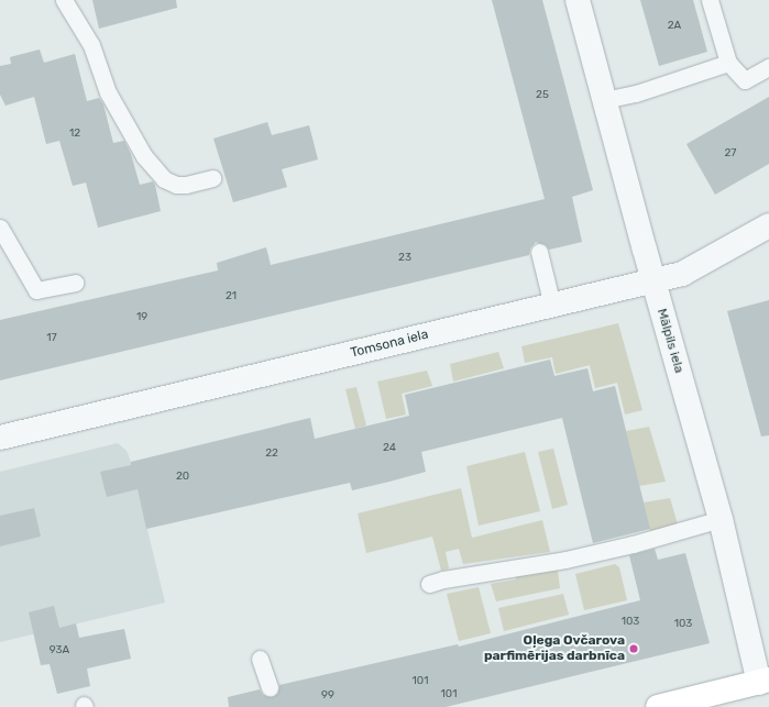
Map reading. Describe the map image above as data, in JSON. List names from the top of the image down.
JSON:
{
  "streets": {
    "street": ["Mālpils iela", "Tomsona iela"]
  },
  "crossings": [
    ["Mālpils iela", "Tomsona iela"]
  ],
  "places": ["Oļega Ovčarova parfimērijas darbnīca"],
  "house_numbers": [
    "2A",
    "25",
    "12",
    "27",
    "23",
    "21",
    "19",
    "17",
    "24",
    "22",
    "20",
    "103",
    "103",
    "93A",
    "101",
    "101",
    "99"
  ]
}
